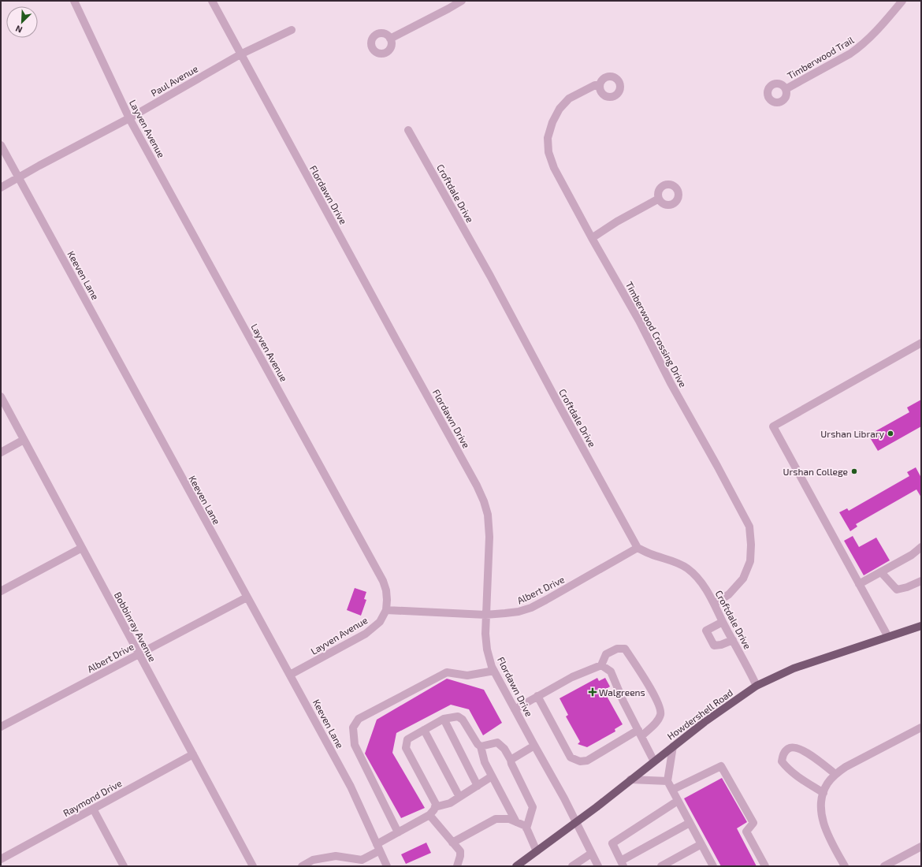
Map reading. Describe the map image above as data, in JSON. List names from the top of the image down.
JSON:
{
  "streets": {
    "main road": ["Howdershell Road"],
    "street": [
      "Timberwood Trail",
      "Paul Avenue",
      "Layven Avenue",
      "Croftdale Drive",
      "Flordawn Drive",
      "Keeven Lane",
      "Timberwood Crossing Drive",
      "Albert Drive",
      "Bobbinray Avenue",
      "Raymond Drive"
    ]
  },
  "crossings": [
    ["Paul Avenue", "Layven Avenue"],
    ["Paul Avenue", "Flordawn Drive"],
    ["Paul Avenue", "Keeven Lane"],
    ["Layven Avenue", "Keeven Lane"],
    ["Layven Avenue", "Albert Drive"],
    ["Croftdale Drive", "Timberwood Crossing Drive"],
    ["Croftdale Drive", "Albert Drive"],
    ["Croftdale Drive", "Howdershell Road"],
    ["Flordawn Drive", "Albert Drive"],
    ["Flordawn Drive", "Howdershell Road"],
    ["Keeven Lane", "Albert Drive"],
    ["Albert Drive", "Bobbinray Avenue"],
    ["Bobbinray Avenue", "Raymond Drive"]
  ],
  "places": {
    "other": ["Urshan Library", "Urshan College"],
    "health": ["Walgreens"]
  },
  "north": "bottom left"
}
